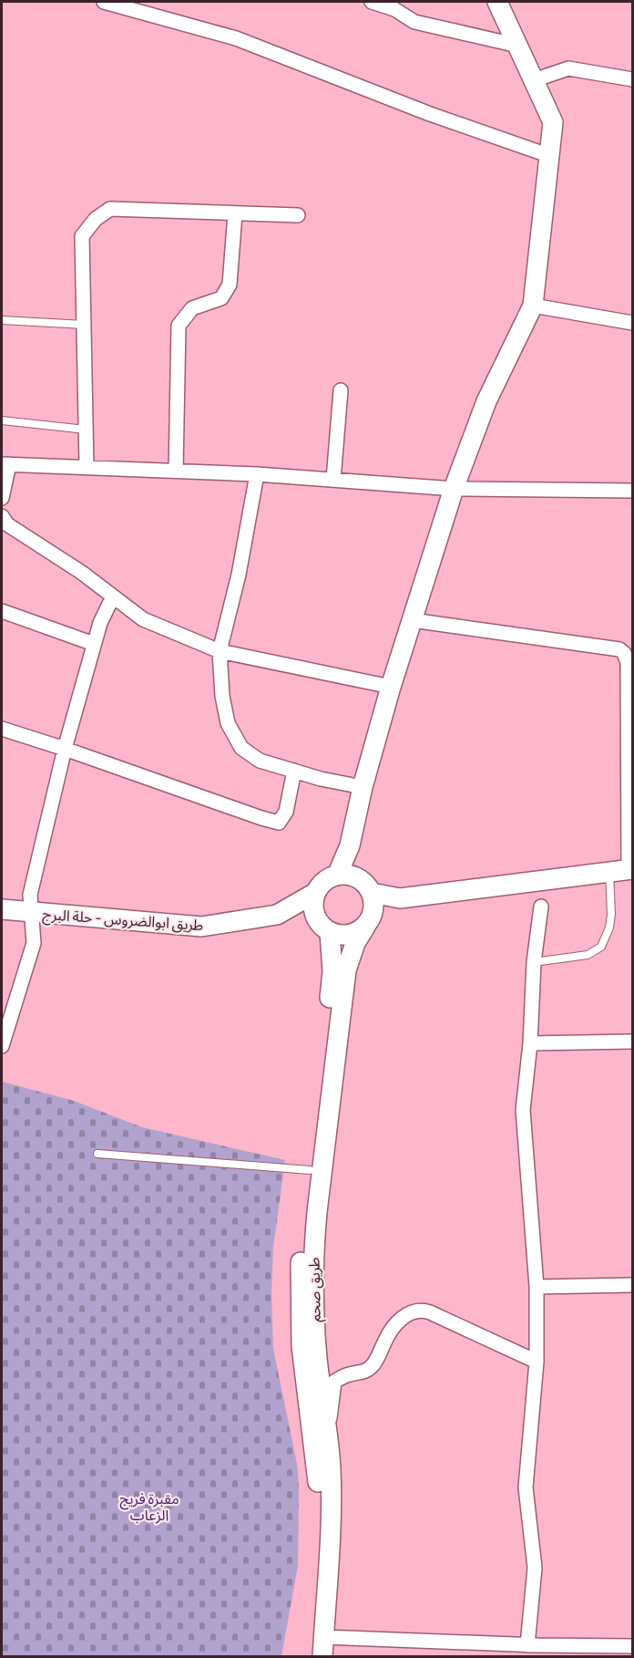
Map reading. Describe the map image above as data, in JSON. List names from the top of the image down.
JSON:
{
  "streets": {
    "main road": ["طريق ابوالضروس - حلة البرج", "طريق صحم"]
  },
  "crossings": [
    ["طريق ابوالضروس - حلة البرج", "طريق صحم"]
  ],
  "parks": ["مقبرة فريج الزعاب"]
}
